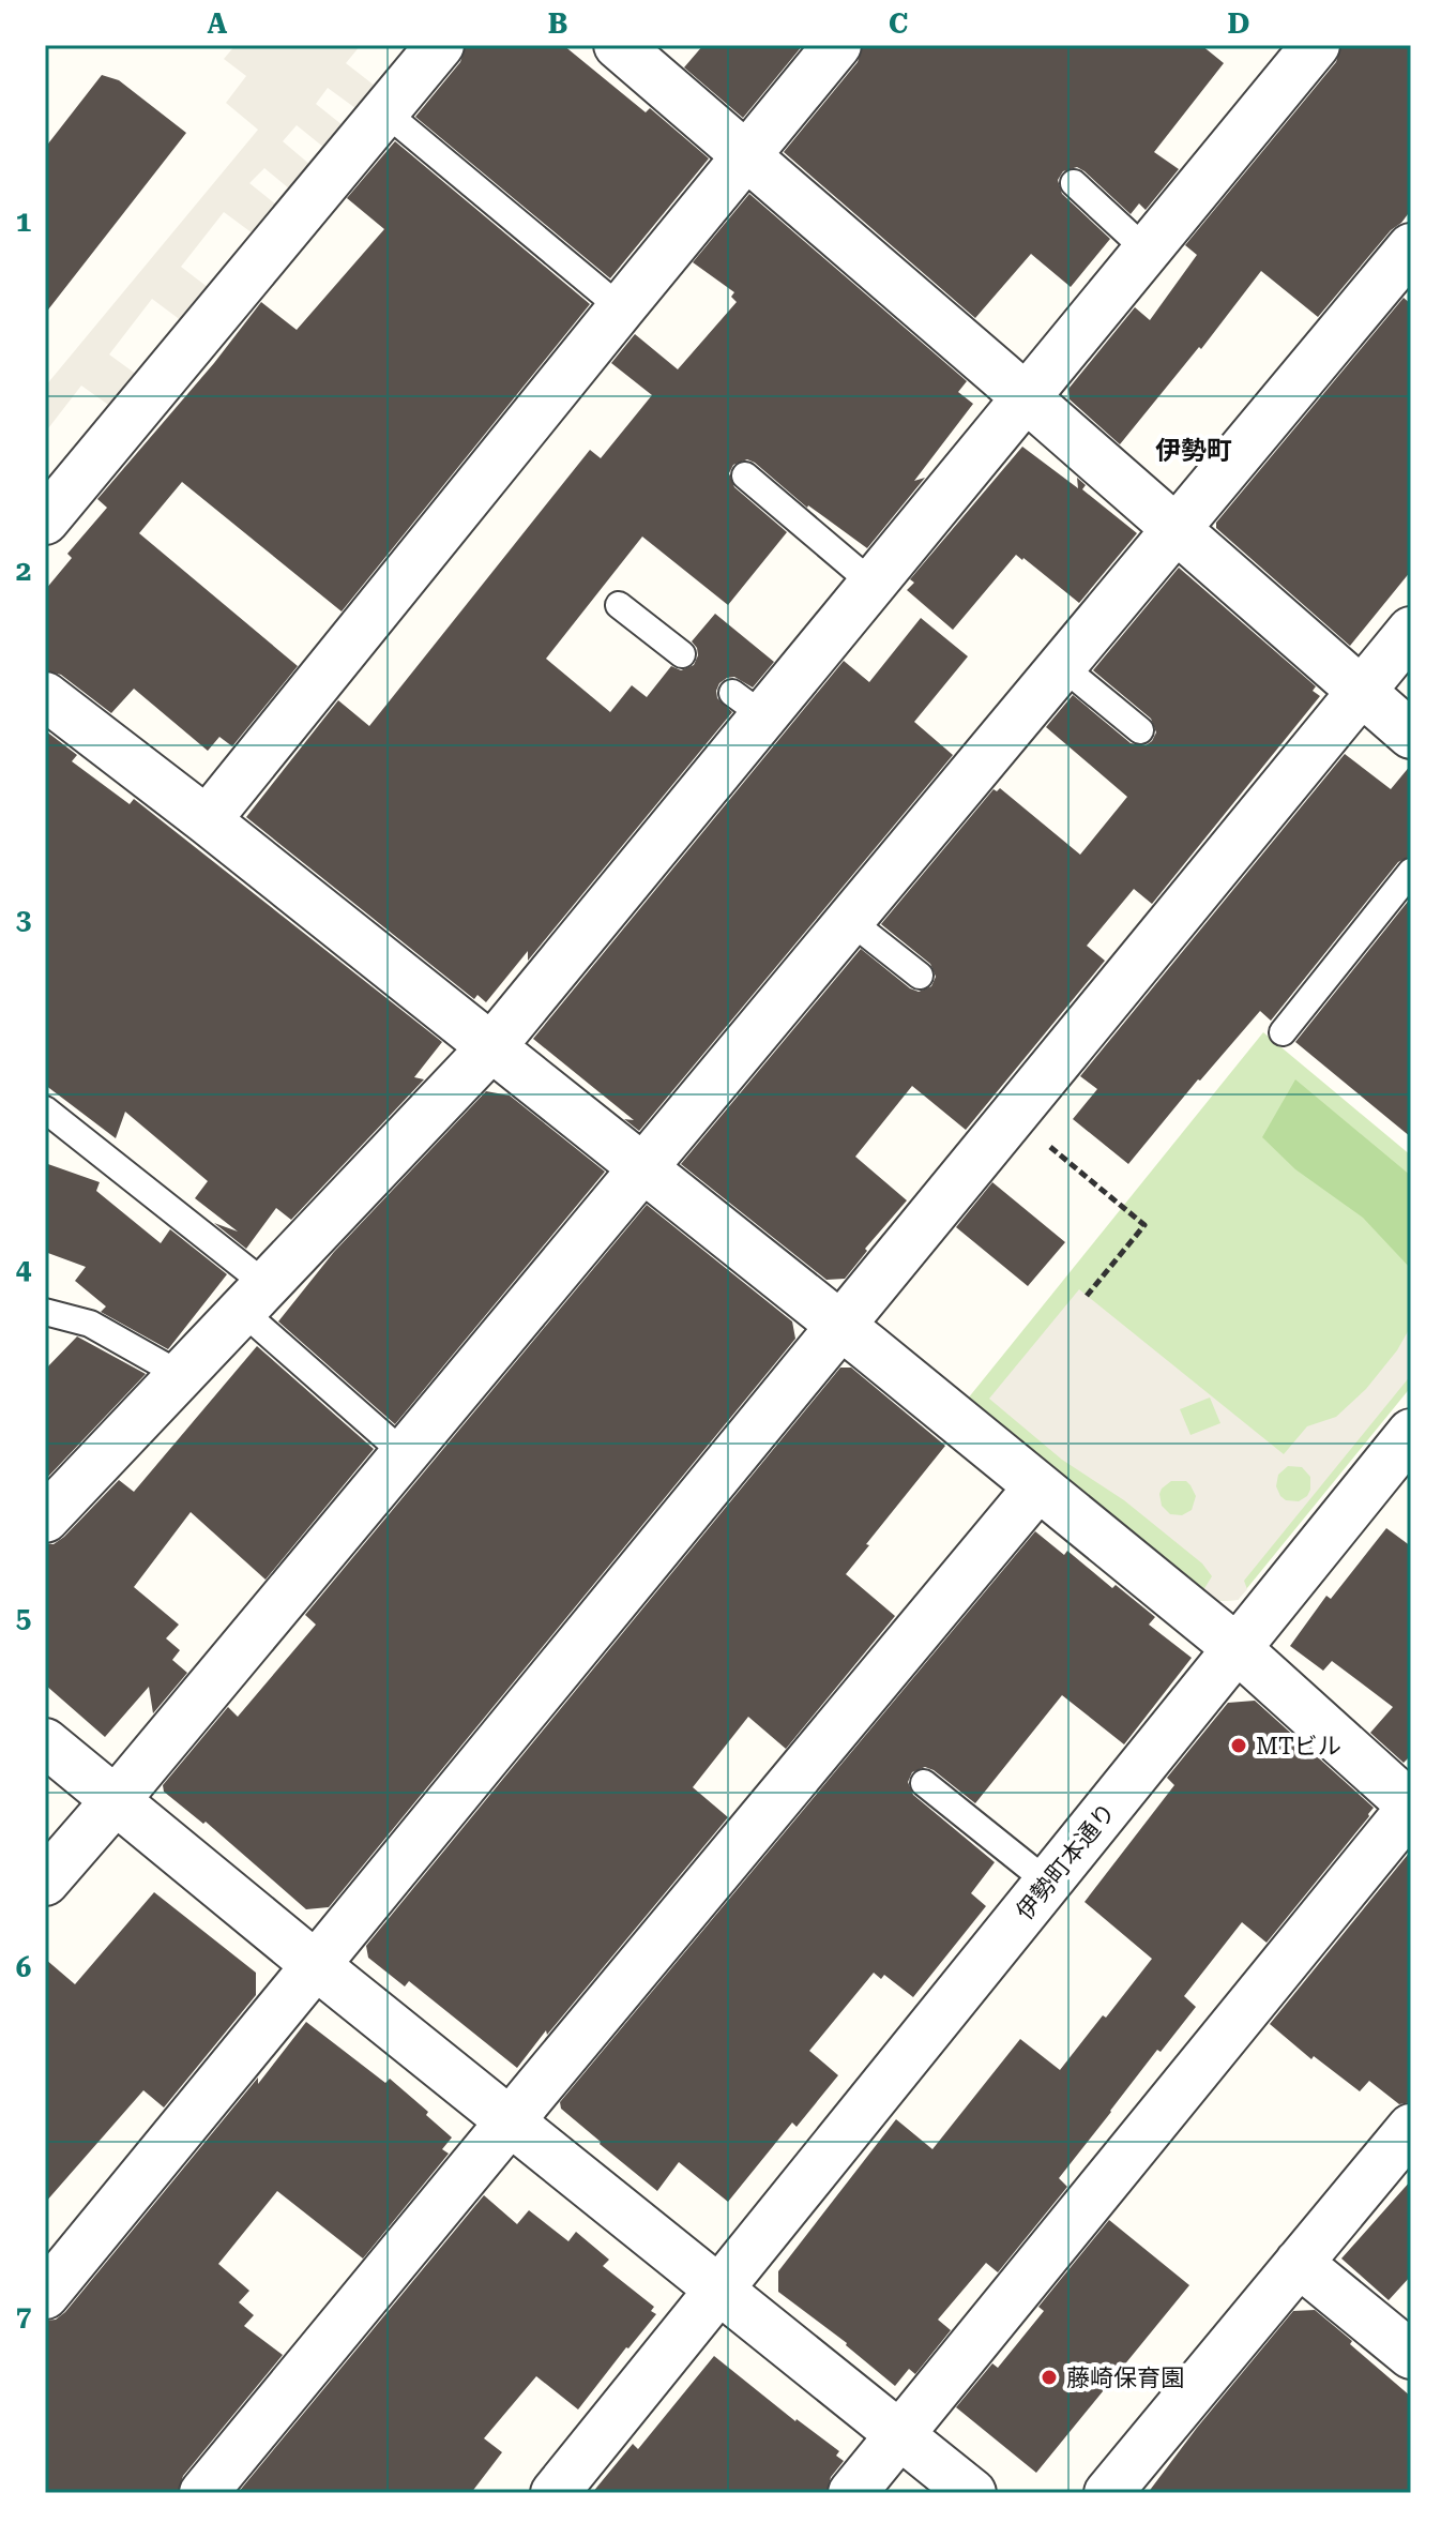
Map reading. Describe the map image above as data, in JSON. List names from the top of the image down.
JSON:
{
  "streets": {
    "street": ["伊勢町本通り"]
  },
  "districts": ["伊勢町"],
  "places": ["MTビル", "藤崎保育園"],
  "grid": {
    "columns": [
      "A",
      "B",
      "C",
      "D"
    ],
    "rows": [
      "1",
      "2",
      "3",
      "4",
      "5",
      "6",
      "7"
    ]
  }
}
